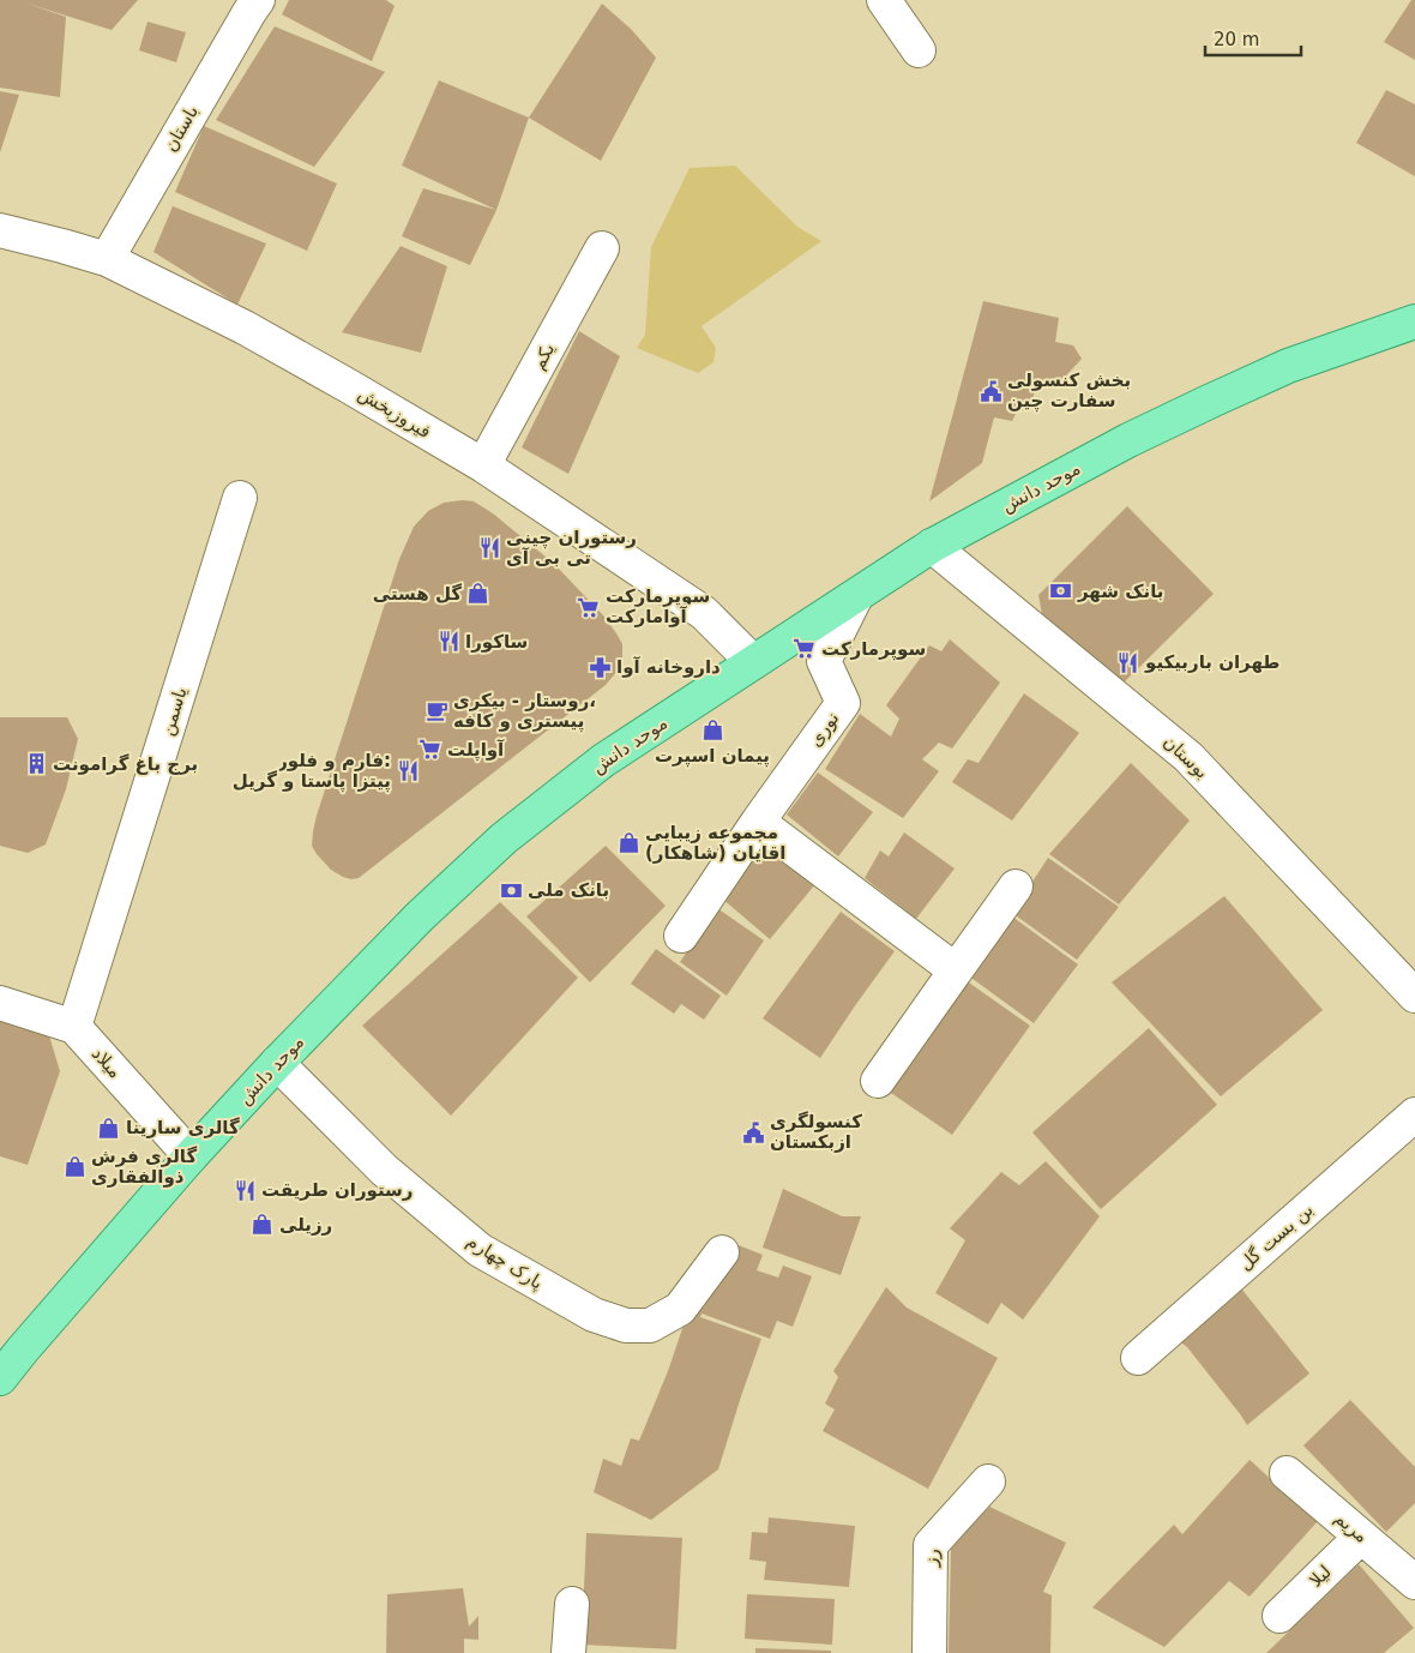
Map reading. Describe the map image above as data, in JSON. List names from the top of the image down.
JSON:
{
  "streets": {
    "main road": ["موحد دانش"],
    "street": [
      "باستان",
      "یکم",
      "فیروزبخش",
      "یاسمن",
      "نوری",
      "بوستان",
      "میلاد",
      "بن بست گل",
      "پارک چهارم",
      "مریم",
      "رز",
      "لیلا"
    ]
  },
  "crossings": [
    ["باستان", "فیروزبخش"],
    ["یکم", "فیروزبخش"],
    ["فیروزبخش", "موحد دانش"],
    ["موحد دانش", "نوری"],
    ["موحد دانش", "بوستان"],
    ["موحد دانش", "میلاد"],
    ["موحد دانش", "پارک چهارم"],
    ["یاسمن", "میلاد"],
    ["مریم", "لیلا"]
  ],
  "places": {
    "public building": ["بخش کنسولی سفارت چین", "کنسولگری ازبکستان"],
    "restaurant": [
      "رستوران چینی تی بی آی",
      "ساکورا",
      "طهران باربیکیو",
      "فارم و فلور: پیتزا پاستا و گریل",
      "رستوران طریقت"
    ],
    "bank": ["بانک شهر", "بانک ملی"],
    "shop": [
      "گل هستی",
      "پیمان اسپرت",
      "مجموعه زیبایی اقایان (شاهکار)",
      "گالری سارینا",
      "گالری فرش ذوالفقاری",
      "رزیلی"
    ],
    "supermarket": ["سوپرمارکت آوامارکت", "سوپرمارکت", "آواپلت"],
    "pharmacy": ["داروخانه آوا"],
    "cafe": ["روستار - بیکری، پیستری و کافه"],
    "building": ["برج باغ گرامونت"]
  },
  "scale_bar": "20 m"
}
